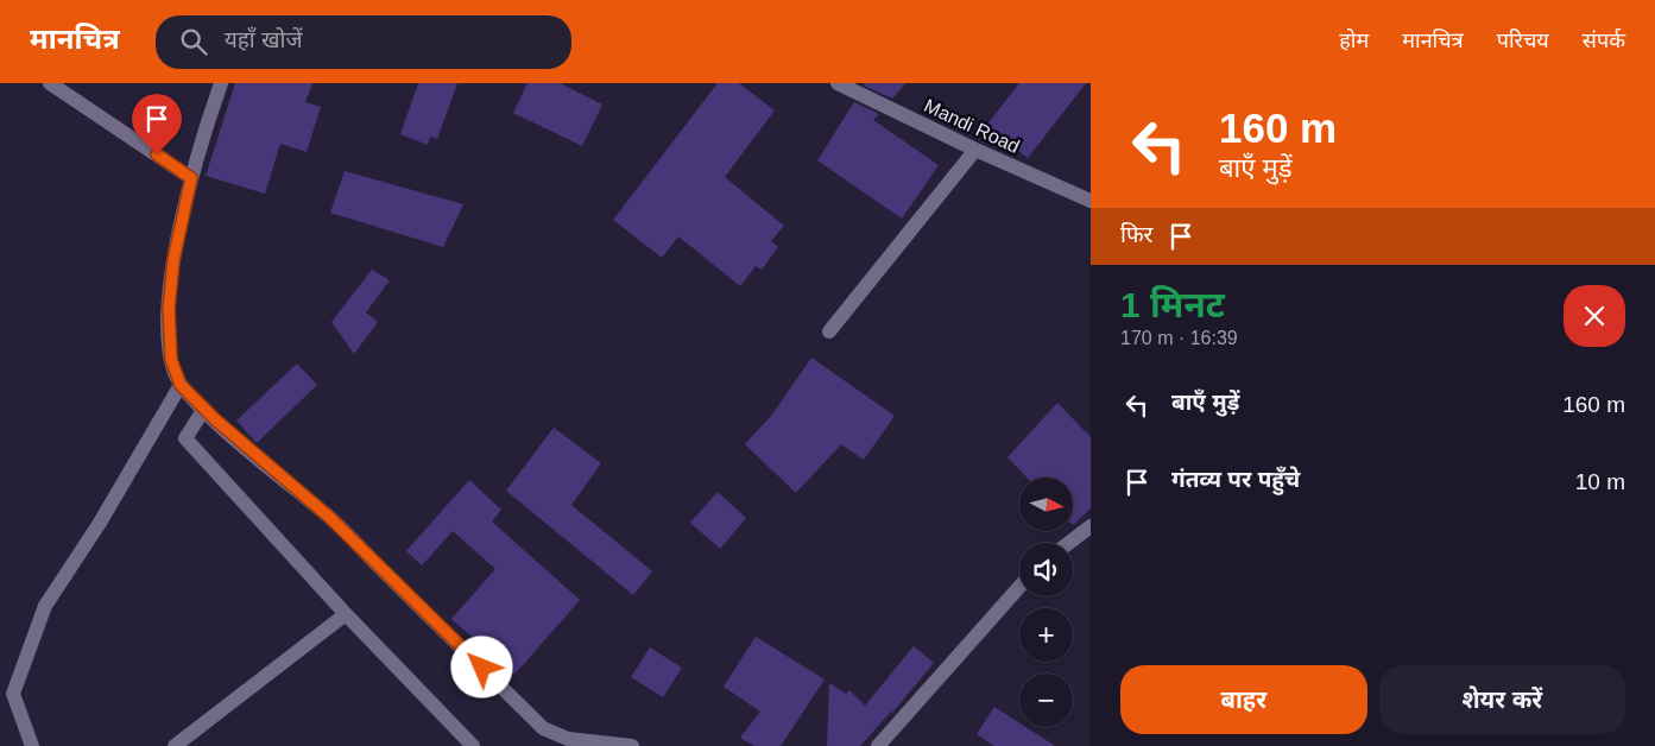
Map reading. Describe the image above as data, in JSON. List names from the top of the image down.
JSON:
{
  "streets": {
    "street": ["Mandi Road"]
  },
  "north": "right",
  "page": {
    "header": "मानचित्र",
    "search": "यहाँ खोजें",
    "nav": [
      "होम",
      "मानचित्र",
      "परिचय",
      "संपर्क"
    ],
    "turn": ["160 m", "बाएँ मुड़ें"],
    "then": "फिर",
    "heading": ["1 मिनट", "170 m · 16:39"],
    "list": [
      {
        "name": "बाएँ मुड़ें",
        "value": "160 m"
      },
      {
        "name": "गंतव्य पर पहुँचे",
        "value": "10 m"
      }
    ],
    "map_buttons": ["+", "−"],
    "buttons": ["बाहर", "शेयर करें"]
  }
}
